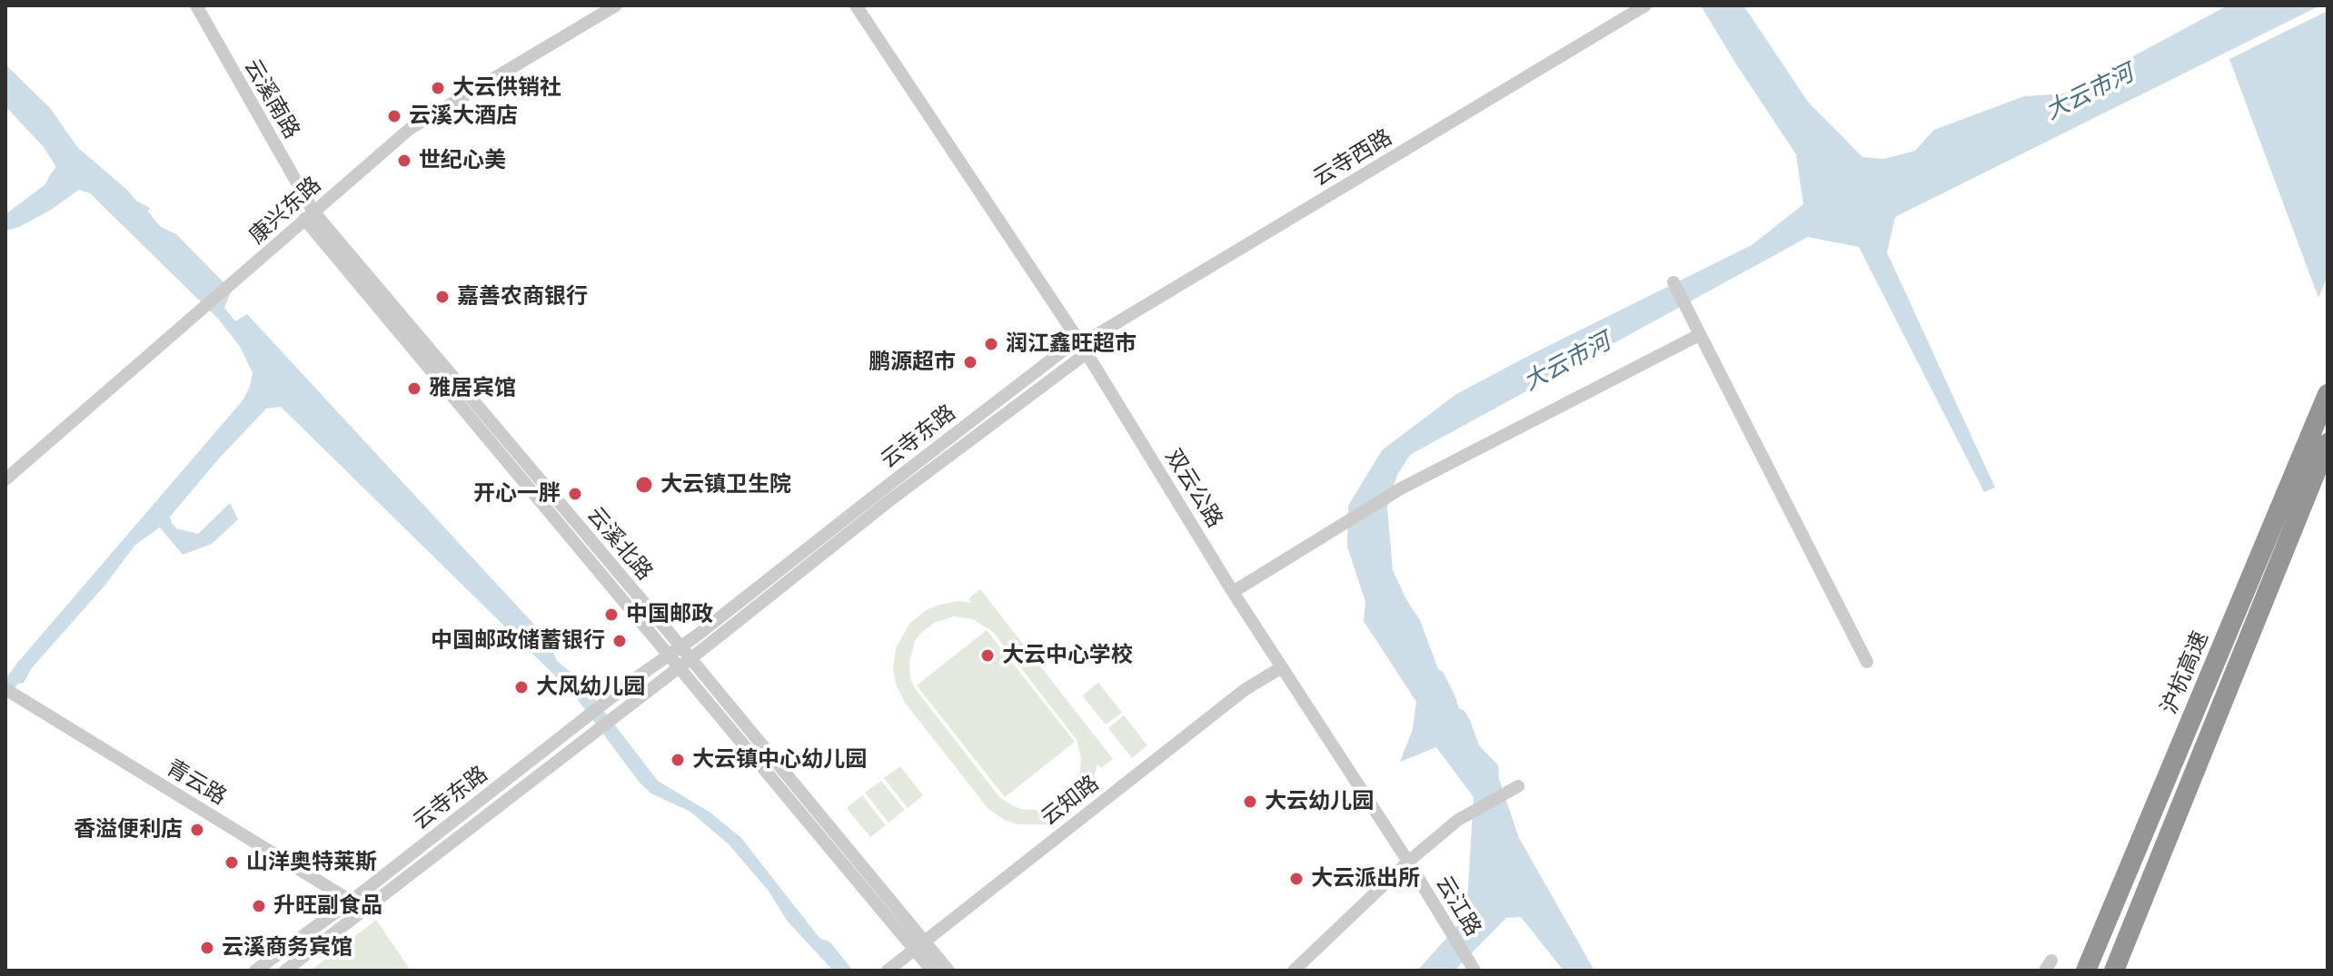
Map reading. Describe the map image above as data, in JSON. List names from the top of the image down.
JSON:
{
  "streets": {
    "highway": ["沪杭高速"],
    "street": [
      "云溪南路",
      "云寺西路",
      "康兴东路",
      "云寺东路",
      "双云公路",
      "云溪北路",
      "青云路",
      "云知路",
      "云江路"
    ]
  },
  "crossings": [
    ["云溪南路", "康兴东路"],
    ["云溪南路", "云溪北路"],
    ["云寺西路", "云寺东路"],
    ["云寺西路", "双云公路"],
    ["康兴东路", "云溪北路"],
    ["云寺东路", "双云公路"],
    ["云寺东路", "云溪北路"],
    ["云寺东路", "青云路"],
    ["双云公路", "云知路"],
    ["双云公路", "云江路"],
    ["云溪北路", "云知路"]
  ],
  "water": ["大云市河"],
  "places": [
    "大云供销社",
    "云溪大酒店",
    "世纪心美",
    "嘉善农商银行",
    "润江鑫旺超市",
    "鹏源超市",
    "雅居宾馆",
    "大云镇卫生院",
    "开心一胖",
    "中国邮政",
    "中国邮政储蓄银行",
    "大云中心学校",
    "大风幼儿园",
    "大云镇中心幼儿园",
    "大云幼儿园",
    "香溢便利店",
    "山洋奥特莱斯",
    "大云派出所",
    "升旺副食品",
    "云溪商务宾馆"
  ]
}
